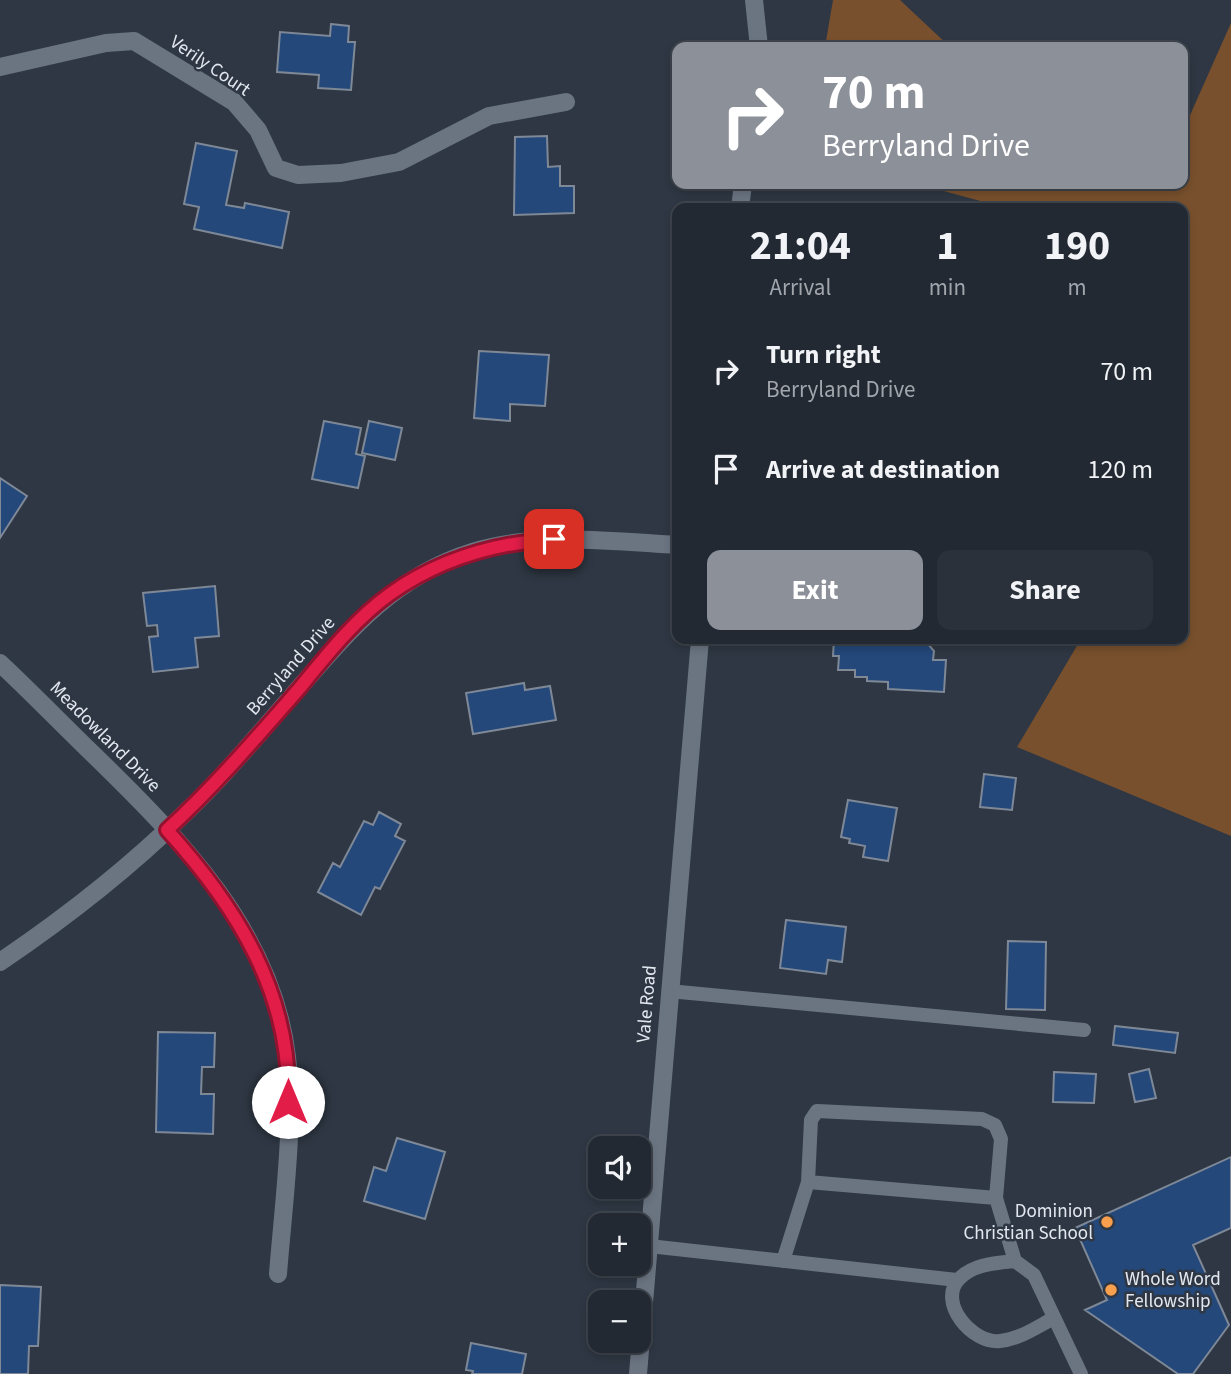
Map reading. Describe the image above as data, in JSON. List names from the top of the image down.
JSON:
{
  "streets": {
    "street": [
      "Verily Court",
      "Berryland Drive",
      "Meadowland Drive",
      "Vale Road"
    ]
  },
  "crossings": [
    ["Berryland Drive", "Meadowland Drive"]
  ],
  "places": ["Dominion Christian School", "Whole Word Fellowship"],
  "page": {
    "turn": ["70 m", "Berryland Drive"],
    "eta": [
      "21:04",
      "Arrival",
      "1",
      "min",
      "190",
      "m"
    ],
    "list": [
      {
        "name": "Turn right",
        "note": "Berryland Drive",
        "value": "70 m"
      },
      {
        "name": "Arrive at destination",
        "value": "120 m"
      }
    ],
    "buttons": ["Exit", "Share"],
    "map_buttons": ["+", "−"]
  }
}
